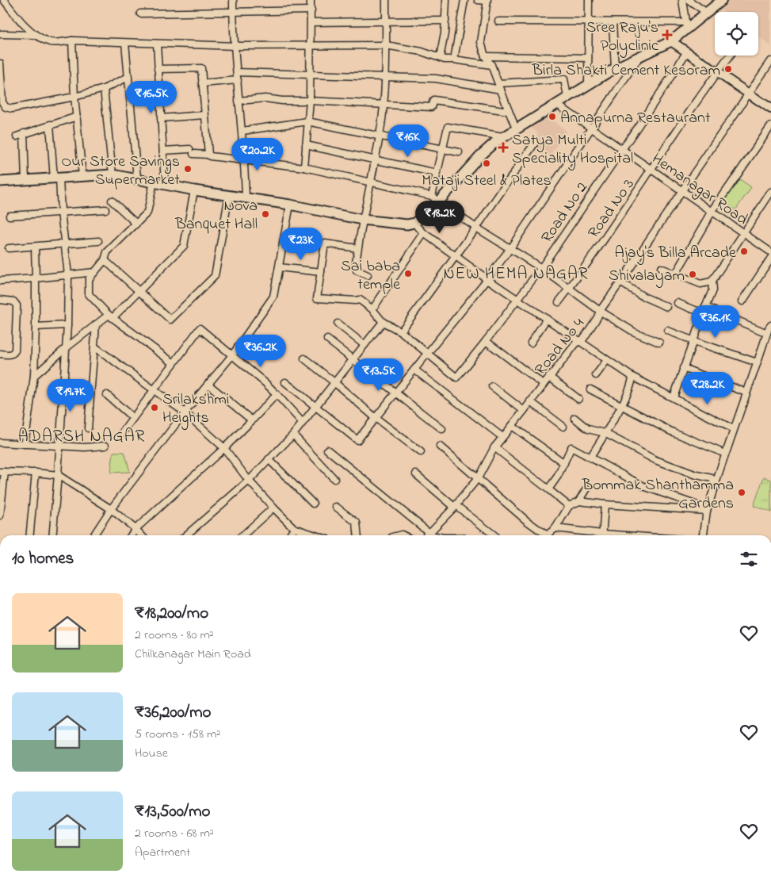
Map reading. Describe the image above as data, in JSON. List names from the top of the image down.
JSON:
{
  "streets": {
    "street": [
      "Hemanagar Road",
      "Road No 3",
      "Road No 2",
      "Road No 4"
    ]
  },
  "crossings": [
    ["Hemanagar Road", "Road No 3"],
    ["Hemanagar Road", "Road No 2"],
    ["Hemanagar Road", "Road No 4"]
  ],
  "districts": ["NEW HEMA NAGAR", "ADARSH NAGAR"],
  "places": {
    "health": ["Sree Raju's Polyclinic", "Satya Multi Speciality Hospital"],
    "other": [
      "Birla Shakti Cement Kesoram",
      "Annapurna Restaurant",
      "Mataji Steel & Plates",
      "Our Store Savings Supermarket",
      "Nova Banquet Hall",
      "Ajay's Billa Arcade",
      "Sai baba temple",
      "Shivalayam",
      "Srilakshmi Heights",
      "Bommak Shanthamma Gardens"
    ]
  },
  "page": {
    "price": [
      "₹16.5K",
      "₹16K",
      "₹20.2K",
      "₹18.2K",
      "₹23K",
      "₹36.1K",
      "₹36.2K",
      "₹13.5K",
      "₹28.2K",
      "₹19.7K"
    ],
    "heading": "10 homes",
    "list": [
      {
        "name": "₹18,200/mo",
        "note": "2 rooms · 80 m² · Chilkanagar Main Road"
      },
      {
        "name": "₹36,200/mo",
        "note": "5 rooms · 158 m² · House"
      },
      {
        "name": "₹13,500/mo",
        "note": "2 rooms · 68 m² · Apartment"
      }
    ]
  }
}
